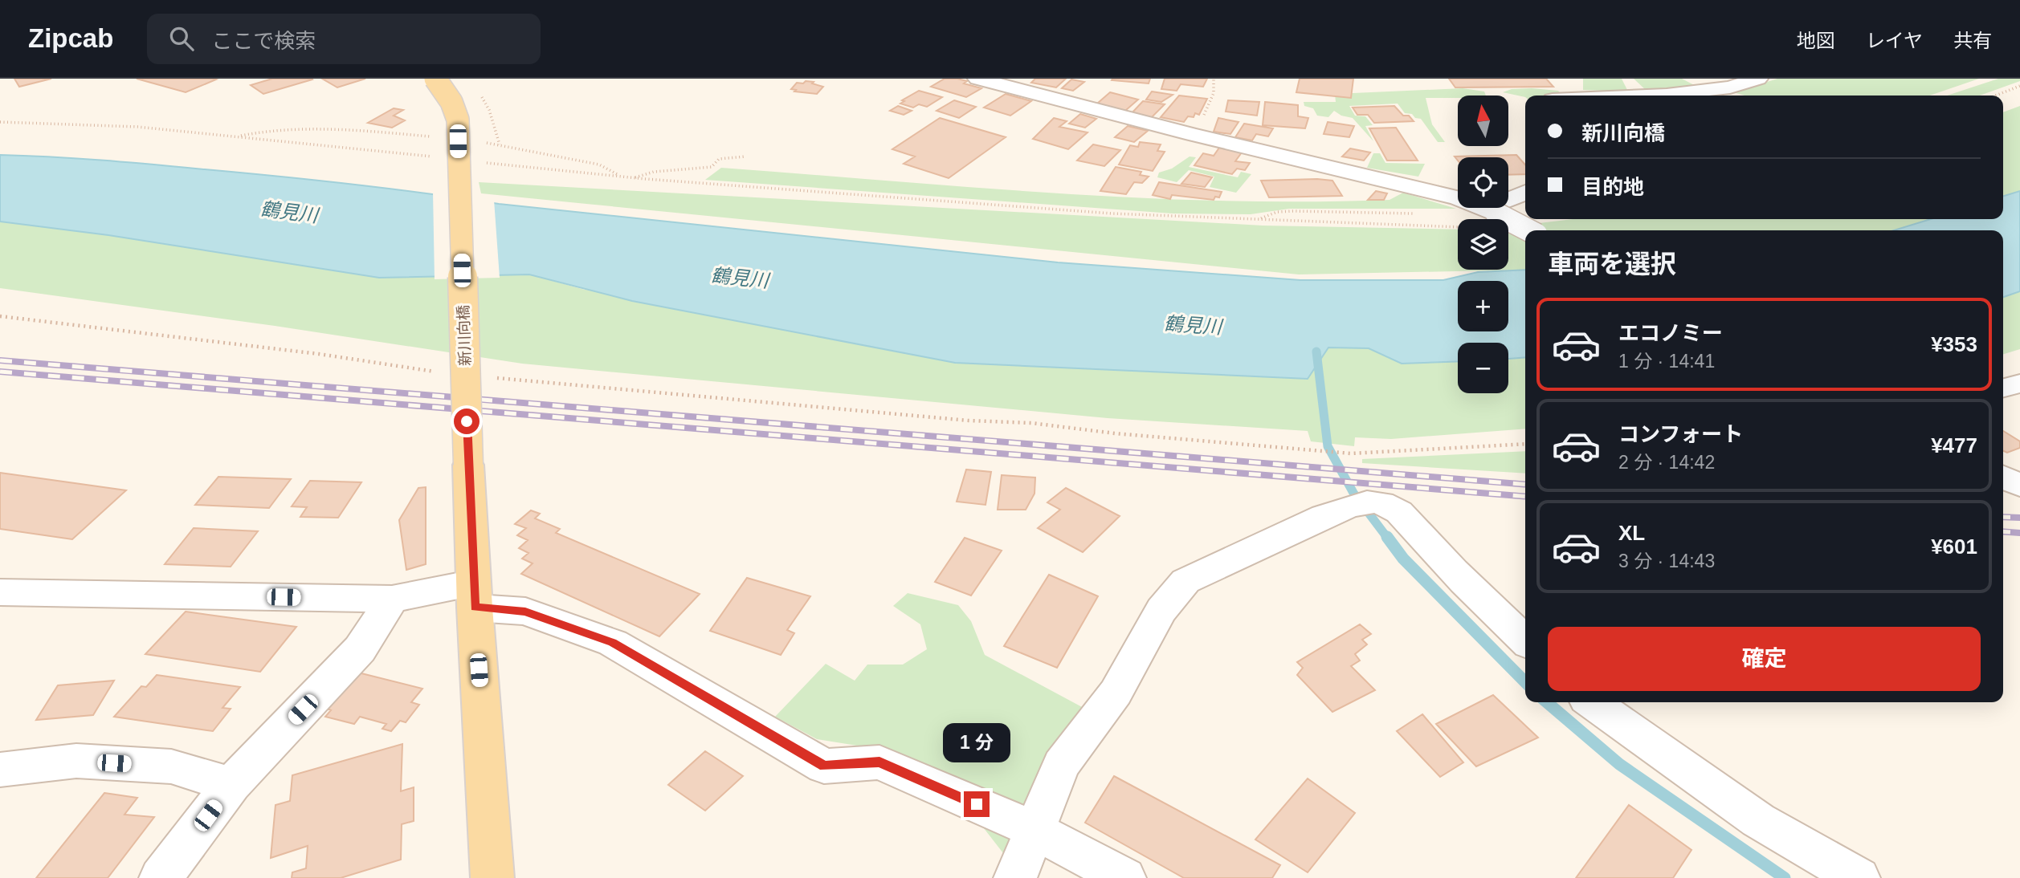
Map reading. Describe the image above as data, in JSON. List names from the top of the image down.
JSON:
{
  "streets": {
    "main road": ["新川向橋"]
  },
  "water": ["鶴見川"],
  "north": "top",
  "page": {
    "header": "Zipcab",
    "search": "ここで検索",
    "nav": ["地図", "レイヤ", "共有"],
    "map_buttons": ["+", "−"],
    "banner": ["新川向橋", "目的地"],
    "heading": "車両を選択",
    "list": [
      {
        "name": "エコノミー",
        "note": "1 分 · 14:41",
        "value": "¥353"
      },
      {
        "name": "コンフォート",
        "note": "2 分 · 14:42",
        "value": "¥477"
      },
      {
        "name": "XL",
        "note": "3 分 · 14:43",
        "value": "¥601"
      }
    ],
    "buttons": "確定",
    "bubble": "1 分"
  }
}
